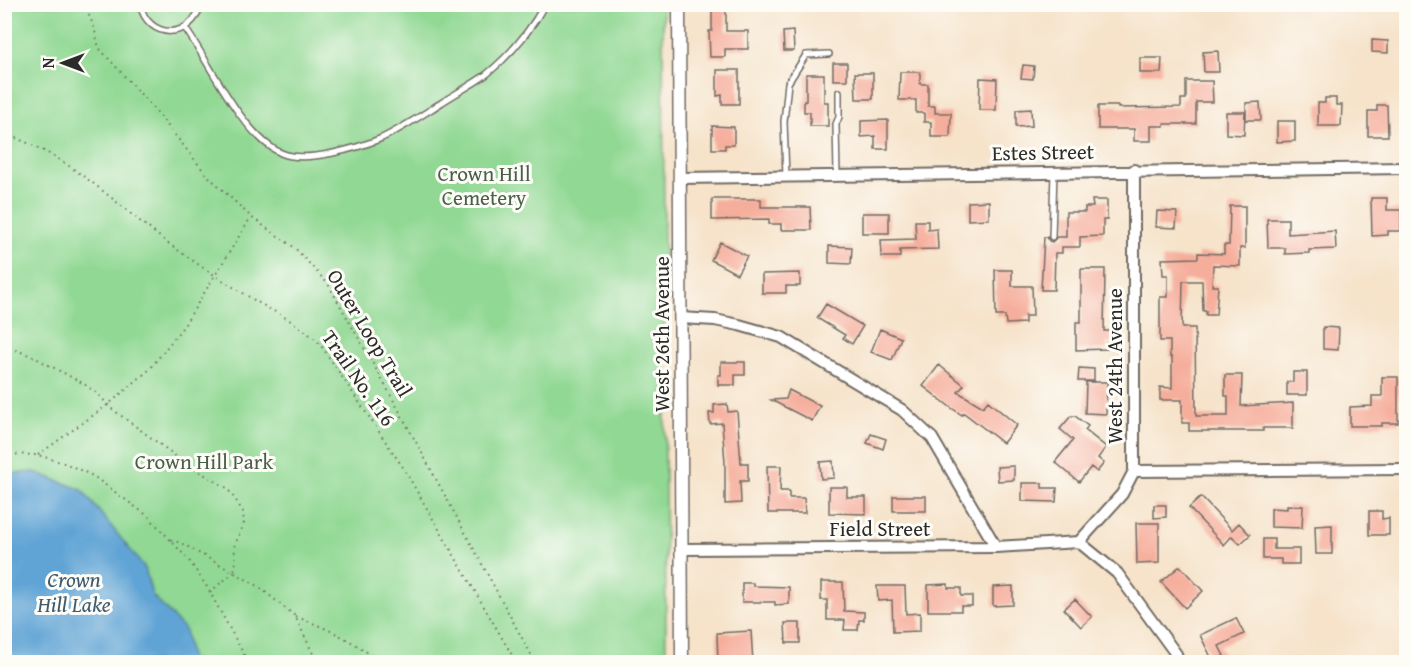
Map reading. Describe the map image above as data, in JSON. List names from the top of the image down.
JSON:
{
  "streets": {
    "street": [
      "Estes Street",
      "West 26th Avenue",
      "West 24th Avenue",
      "Field Street"
    ],
    "path": ["Outer Loop Trail", "Trail No. 116"]
  },
  "crossings": [
    ["Estes Street", "West 26th Avenue"],
    ["Estes Street", "West 24th Avenue"],
    ["West 26th Avenue", "Field Street"],
    ["West 24th Avenue", "Field Street"]
  ],
  "water": ["Crown Hill Lake"],
  "parks": ["Crown Hill Cemetery", "Crown Hill Park"],
  "north": "left"
}
